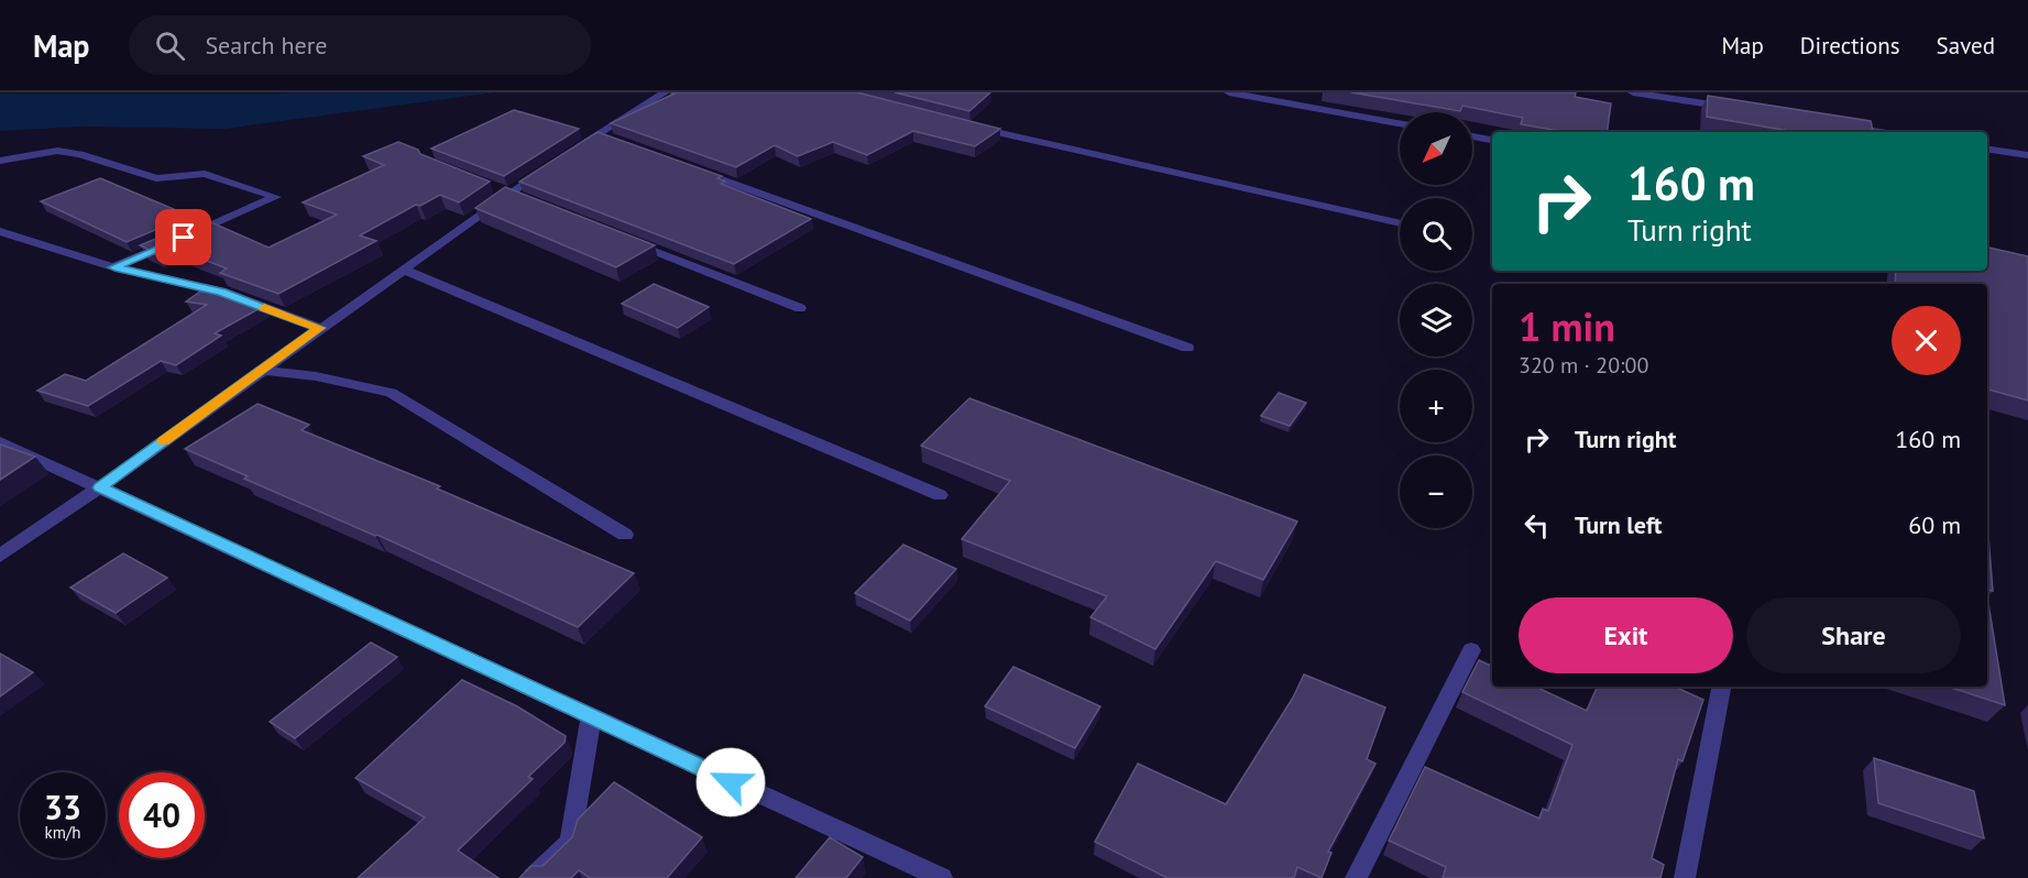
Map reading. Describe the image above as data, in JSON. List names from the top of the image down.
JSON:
{
  "north": "bottom left",
  "page": {
    "header": "Map",
    "search": "Search here",
    "nav": ["Map", "Directions", "Saved"],
    "map_buttons": ["+", "−"],
    "turn": ["160 m", "Turn right"],
    "heading": ["1 min", "320 m · 20:00"],
    "list": [
      {
        "name": "Turn right",
        "value": "160 m"
      },
      {
        "name": "Turn left",
        "value": "60 m"
      }
    ],
    "buttons": ["Exit", "Share"],
    "speed": "33 km/h",
    "limit": "40"
  }
}
